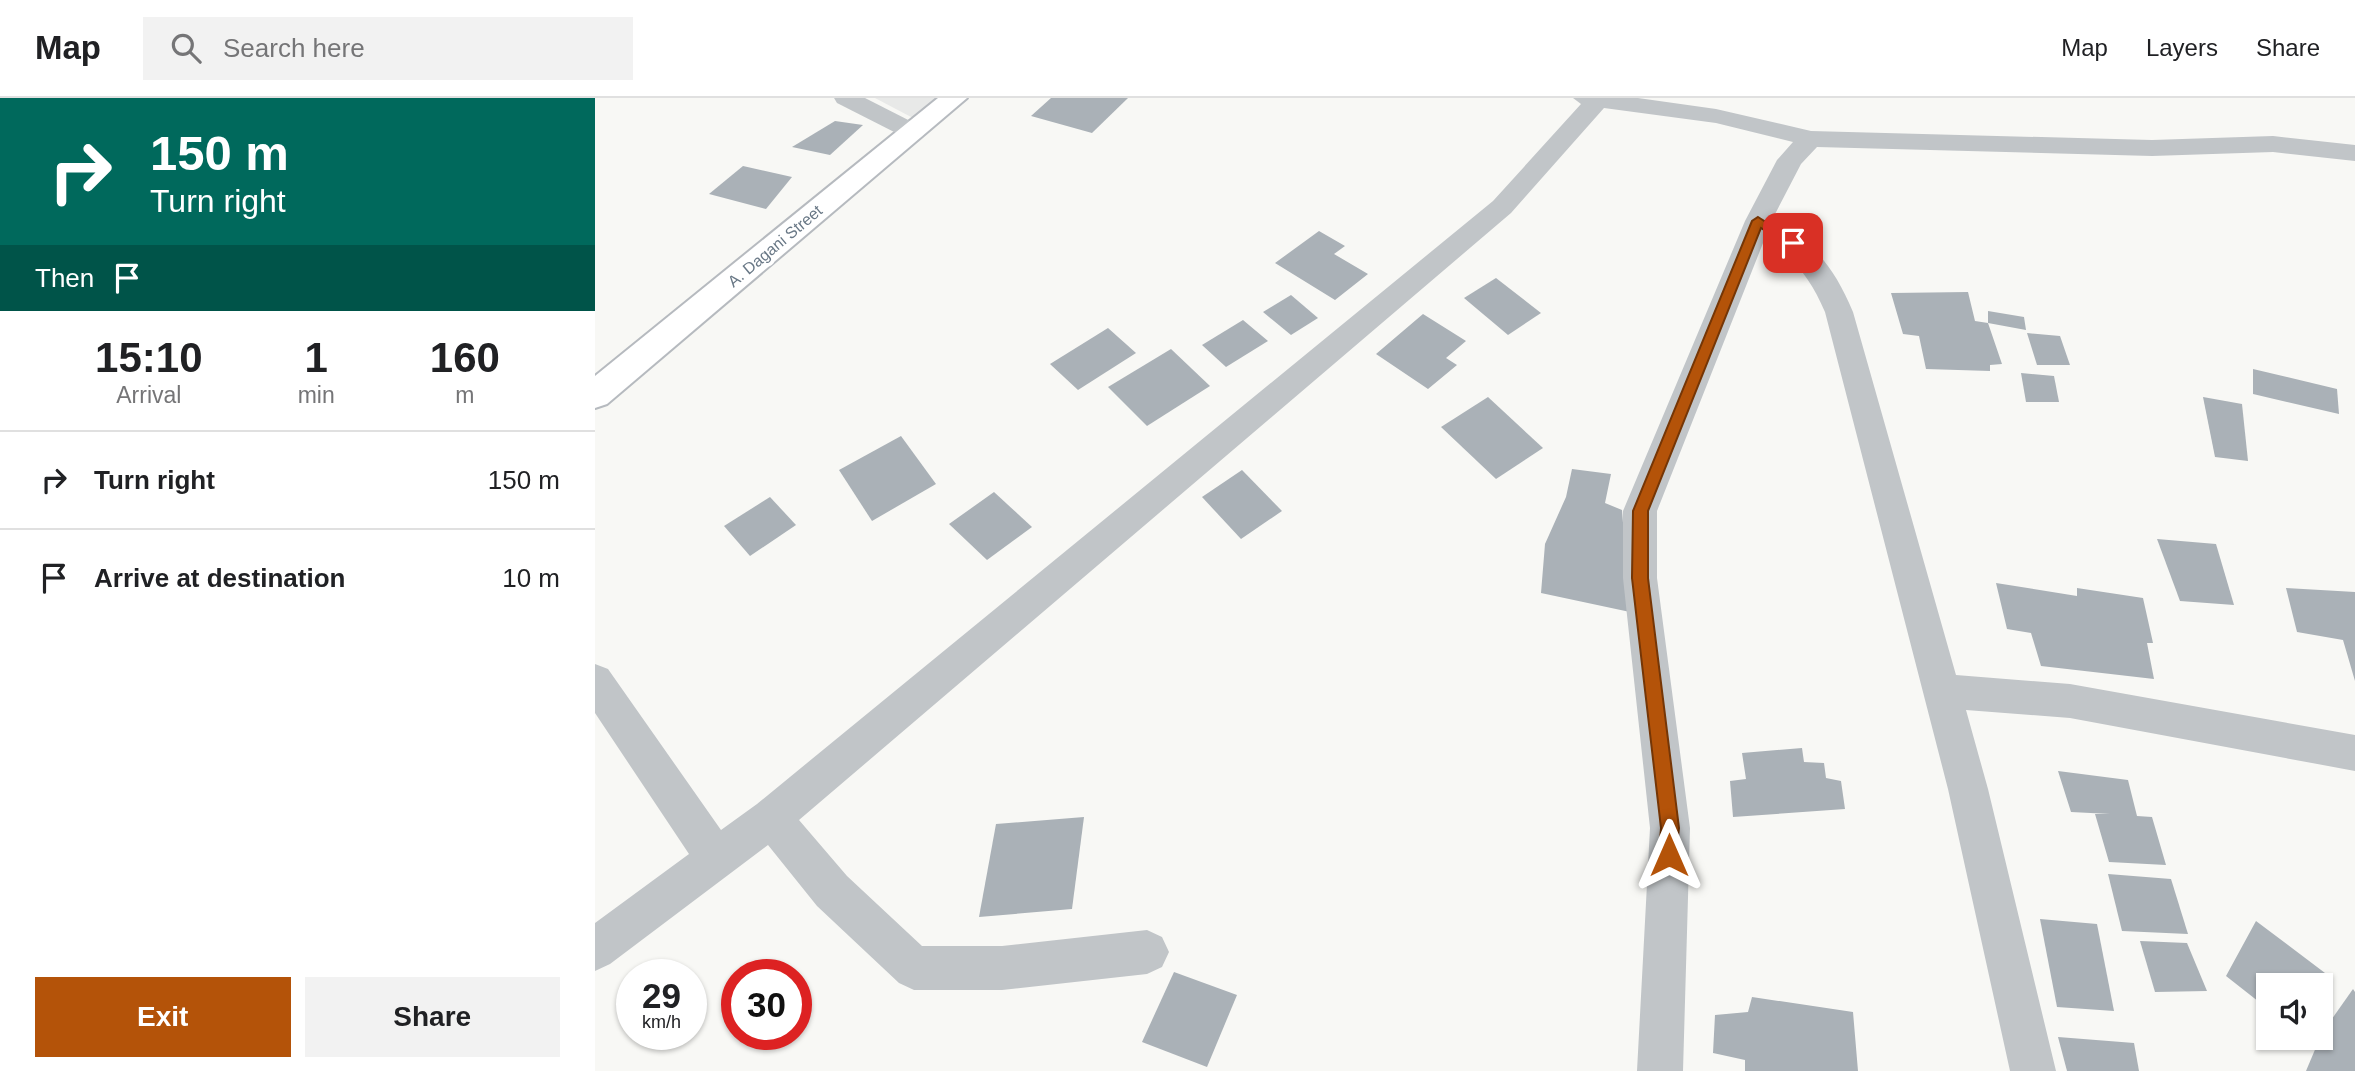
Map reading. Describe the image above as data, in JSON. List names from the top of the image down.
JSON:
{
  "streets": {
    "street": ["A. Dagani Street"]
  },
  "page": {
    "header": "Map",
    "search": "Search here",
    "nav": ["Map", "Layers", "Share"],
    "turn": ["150 m", "Turn right"],
    "then": "Then",
    "eta": [
      "15:10",
      "Arrival",
      "1",
      "min",
      "160",
      "m"
    ],
    "list": [
      {
        "name": "Turn right",
        "value": "150 m"
      },
      {
        "name": "Arrive at destination",
        "value": "10 m"
      }
    ],
    "speed": "29 km/h",
    "limit": "30",
    "buttons": ["Exit", "Share"]
  }
}
